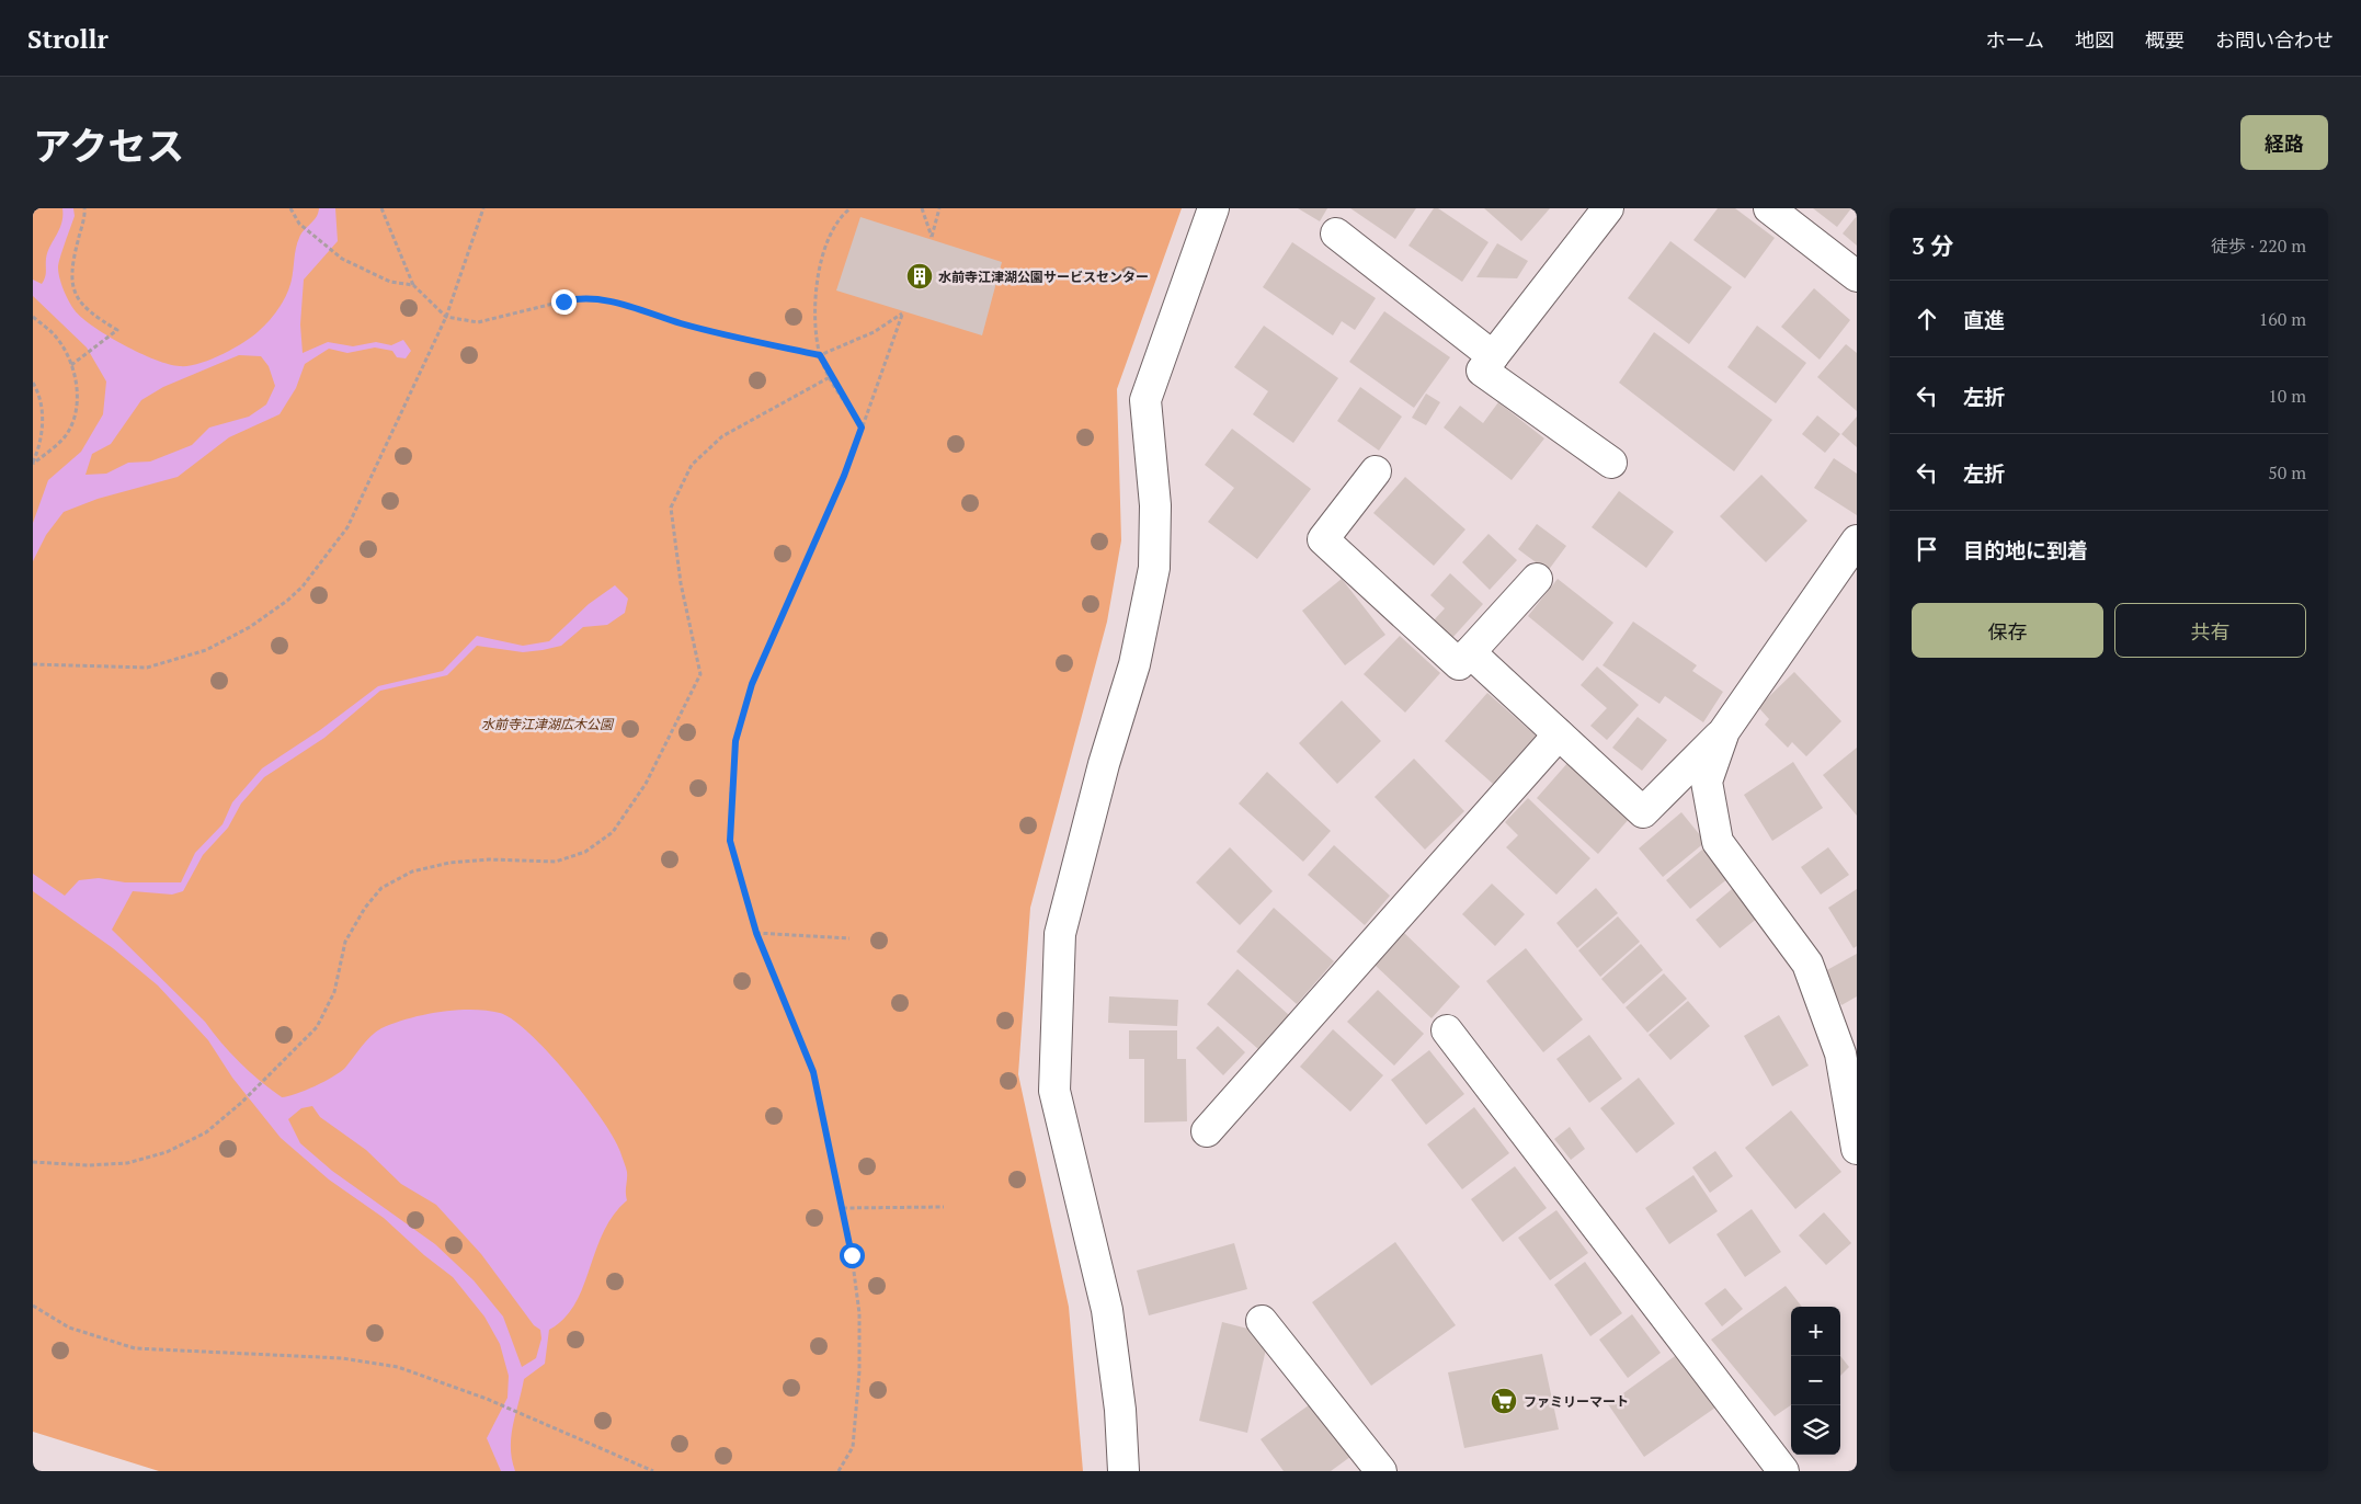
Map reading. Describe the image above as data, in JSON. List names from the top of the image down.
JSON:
{
  "parks": ["水前寺江津湖広木公園"],
  "places": {
    "building": ["水前寺江津湖公園サービスセンター"],
    "supermarket": ["ファミリーマート"]
  },
  "page": {
    "header": "Strollr",
    "nav": [
      "ホーム",
      "地図",
      "概要",
      "お問い合わせ"
    ],
    "title": "アクセス",
    "buttons": [
      "経路",
      ["保存", "共有"]
    ],
    "heading": ["3 分", "徒歩 · 220 m"],
    "list": [
      ["直進", "160 m"],
      ["左折", "10 m"],
      ["左折", "50 m"],
      "目的地に到着"
    ],
    "map_buttons": ["+", "−"]
  }
}
